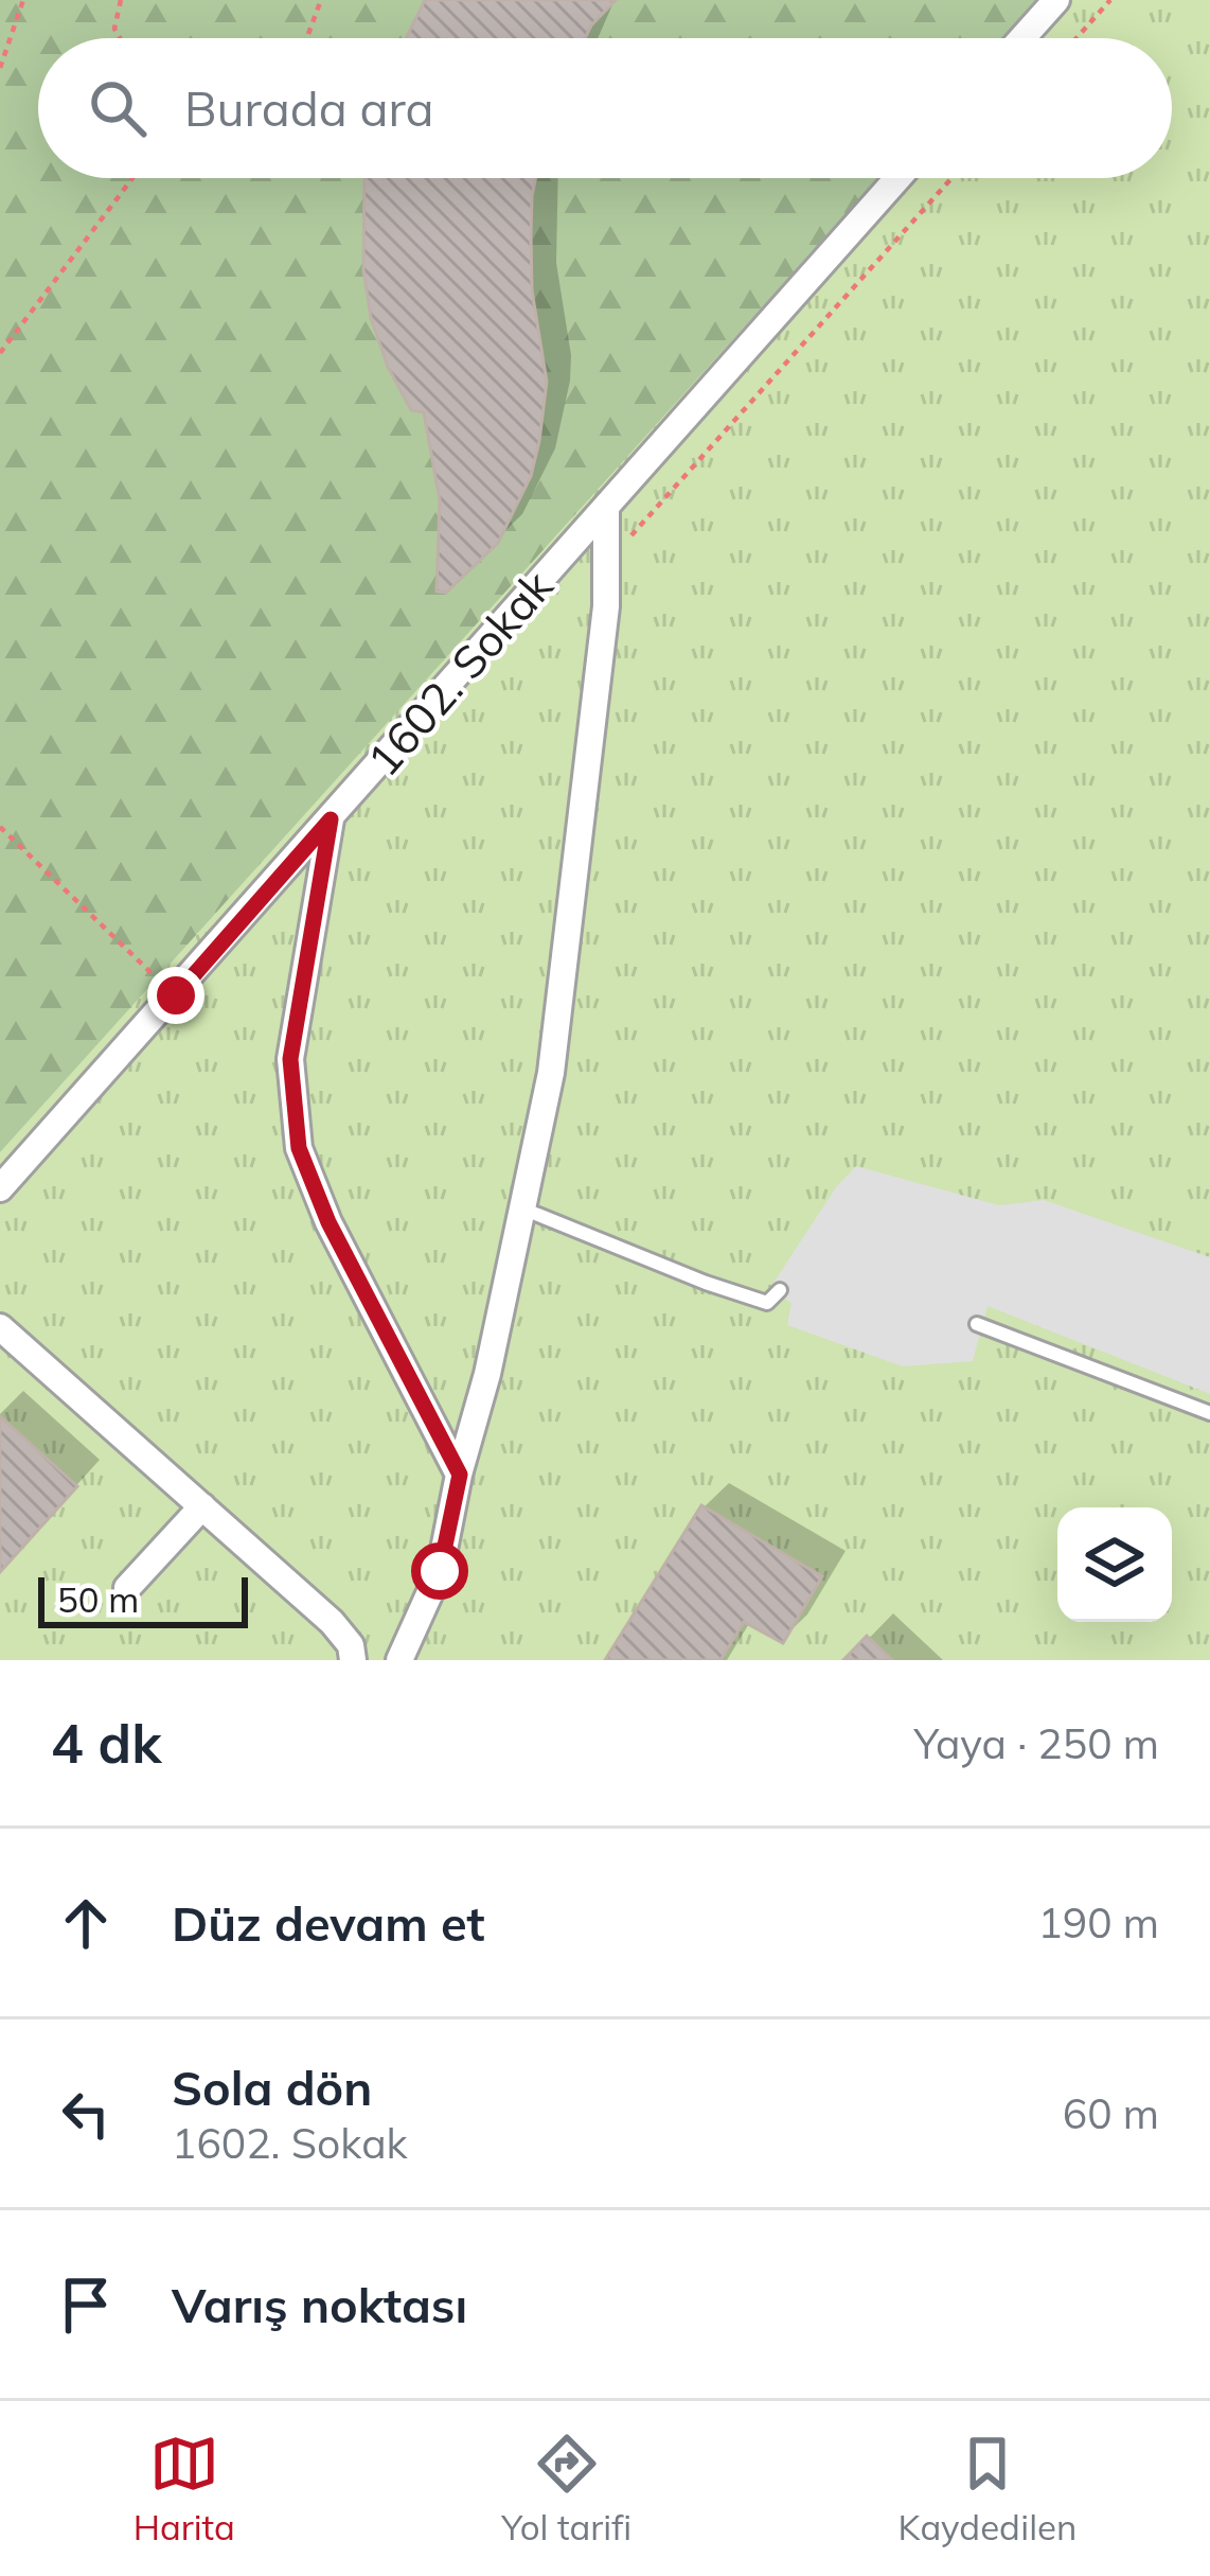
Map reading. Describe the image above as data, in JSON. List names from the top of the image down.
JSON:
{
  "streets": {
    "street": ["1602. Sokak"]
  },
  "scale_bar": "50 m",
  "page": {
    "search": "Burada ara",
    "scale": "50 m",
    "heading": ["4 dk", "Yaya · 250 m"],
    "list": [
      ["Düz devam et", "190 m"],
      ["Sola dön", "1602. Sokak", "60 m"],
      "Varış noktası"
    ],
    "nav": ["Harita", "Yol tarifi", "Kaydedilen"]
  }
}
